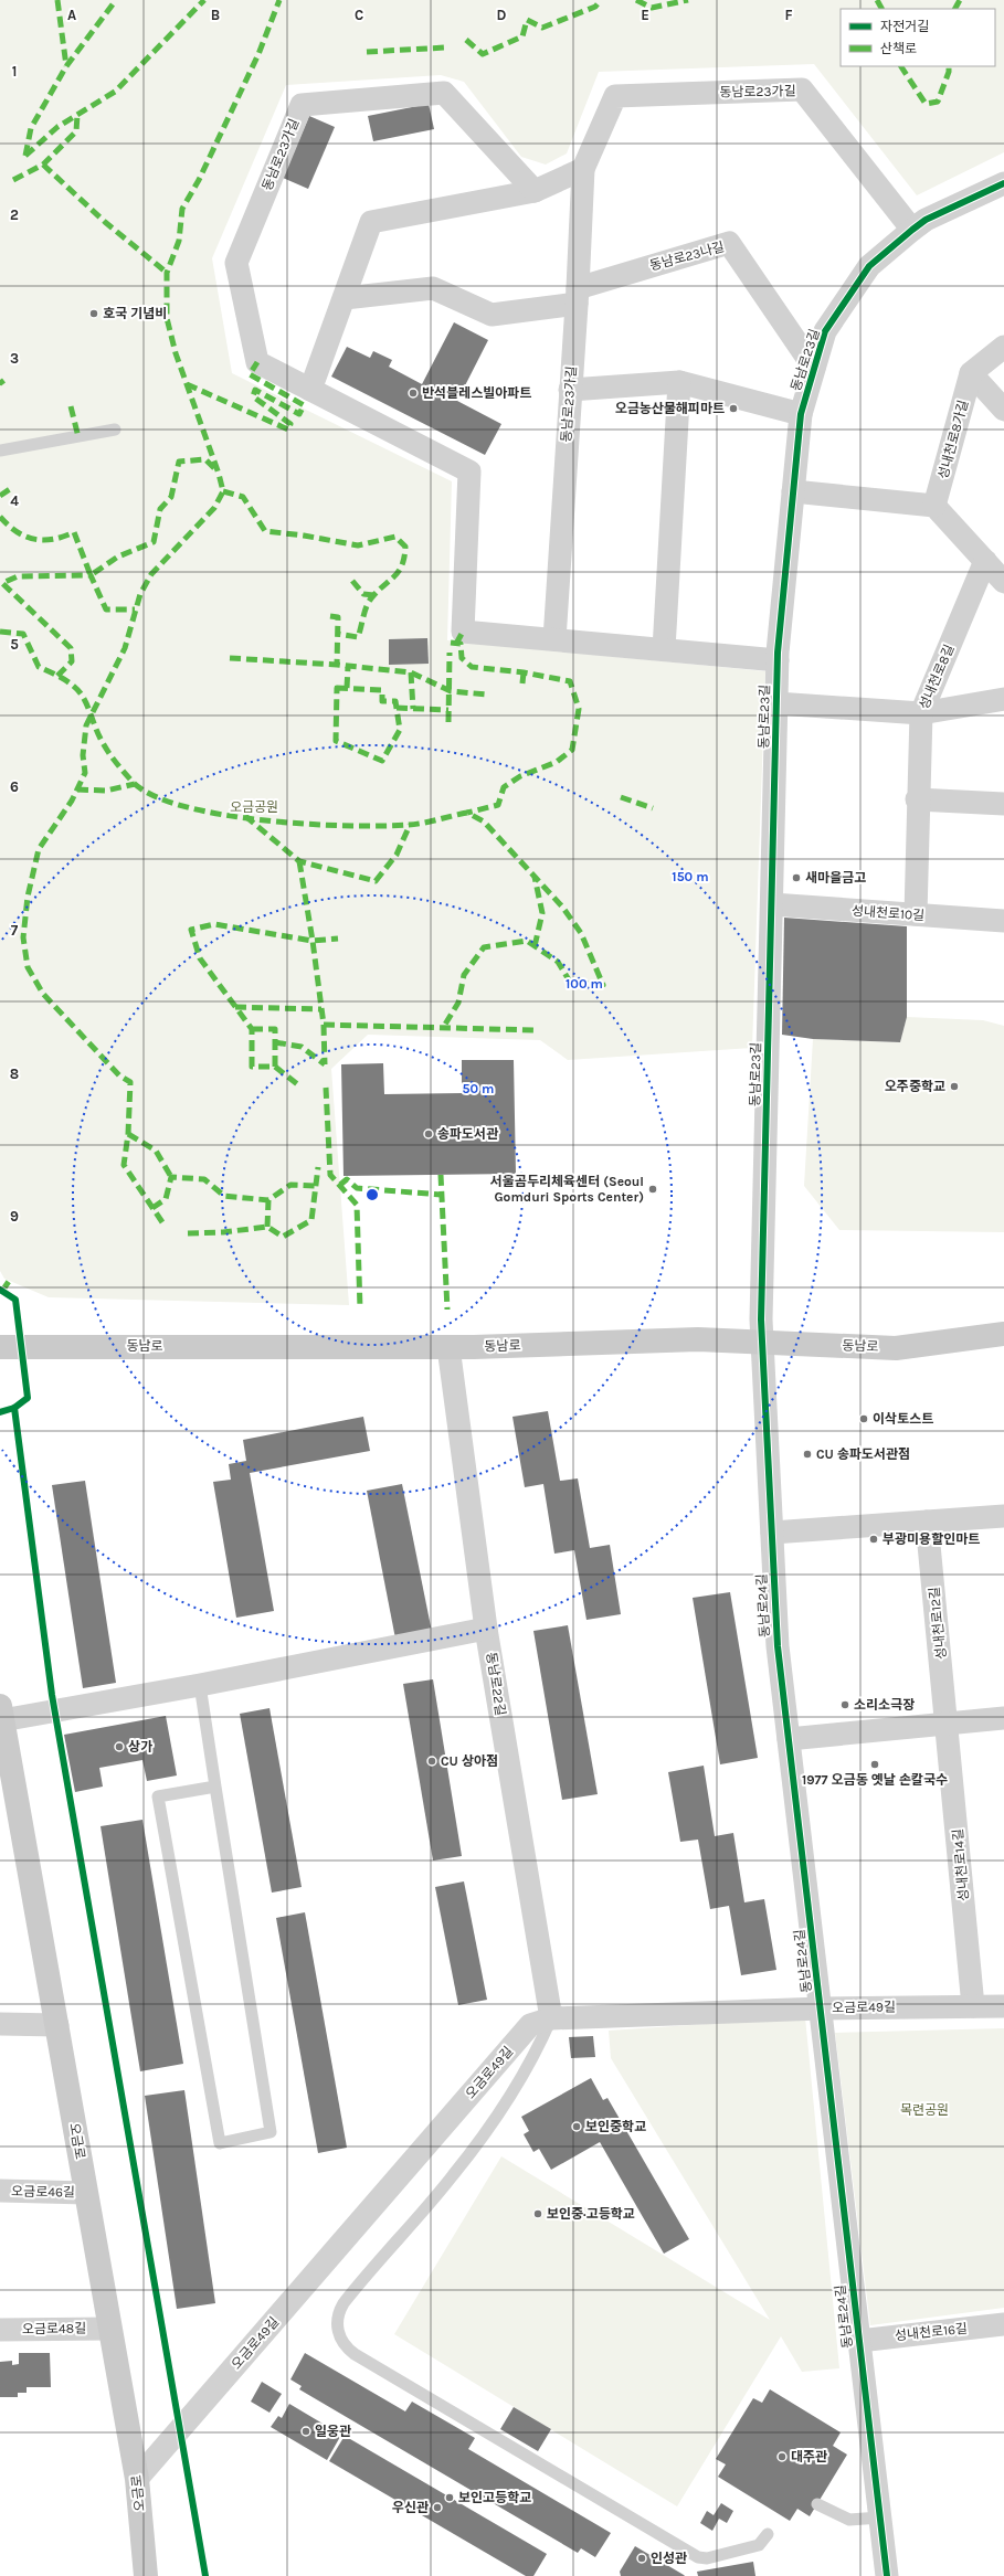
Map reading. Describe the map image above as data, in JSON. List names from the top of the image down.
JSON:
{
  "streets": {
    "main road": ["동남로", "오금로"],
    "street": [
      "동남로23가길",
      "동남로23나길",
      "동남로23길",
      "성내천로8가길",
      "성내천로8길",
      "성내천로10길",
      "동남로24길",
      "성내천로12길",
      "동남로22길",
      "성내천로14길",
      "오금로49길",
      "오금로46길",
      "오금로48길",
      "성내천로16길"
    ]
  },
  "crossings": [
    ["동남로23가길", "동남로23나길"],
    ["동남로23가길", "동남로23길"],
    ["동남로23나길", "동남로23길"],
    ["동남로23길", "성내천로8길"],
    ["동남로23길", "성내천로10길"],
    ["동남로23길", "동남로"],
    ["동남로23길", "동남로24길"],
    ["성내천로8길", "성내천로10길"],
    ["동남로", "동남로24길"],
    ["동남로", "동남로22길"],
    ["동남로24길", "오금로49길"],
    ["동남로24길", "성내천로16길"],
    ["성내천로12길", "성내천로14길"],
    ["동남로22길", "오금로49길"],
    ["성내천로14길", "오금로49길"],
    ["오금로49길", "오금로"],
    ["오금로", "오금로46길"],
    ["오금로", "오금로48길"]
  ],
  "parks": ["오금공원", "목련공원"],
  "places": [
    "호국 기념비",
    "반석블레스빌아파트",
    "오금농산물해피마트",
    "새마을금고",
    "오주중학교",
    "송파도서관",
    "서울곰두리체육센터 (Seoul Gomduri Sports Center)",
    "이삭토스트",
    "CU 송파도서관점",
    "부광미용할인마트",
    "소리소극장",
    "상가",
    "CU 상아점",
    "1977 오금동 옛날 손칼국수",
    "보인중학교",
    "보인중·고등학교",
    "일웅관",
    "대주관",
    "보인고등학교",
    "우신관",
    "인성관"
  ],
  "legend": ["자전거길", "산책로"],
  "grid": {
    "columns": [
      "A",
      "B",
      "C",
      "D",
      "E",
      "F"
    ],
    "rows": [
      "1",
      "2",
      "3",
      "4",
      "5",
      "6",
      "7",
      "8",
      "9"
    ]
  },
  "rings": ["150 m", "100 m", "50 m"]
}
